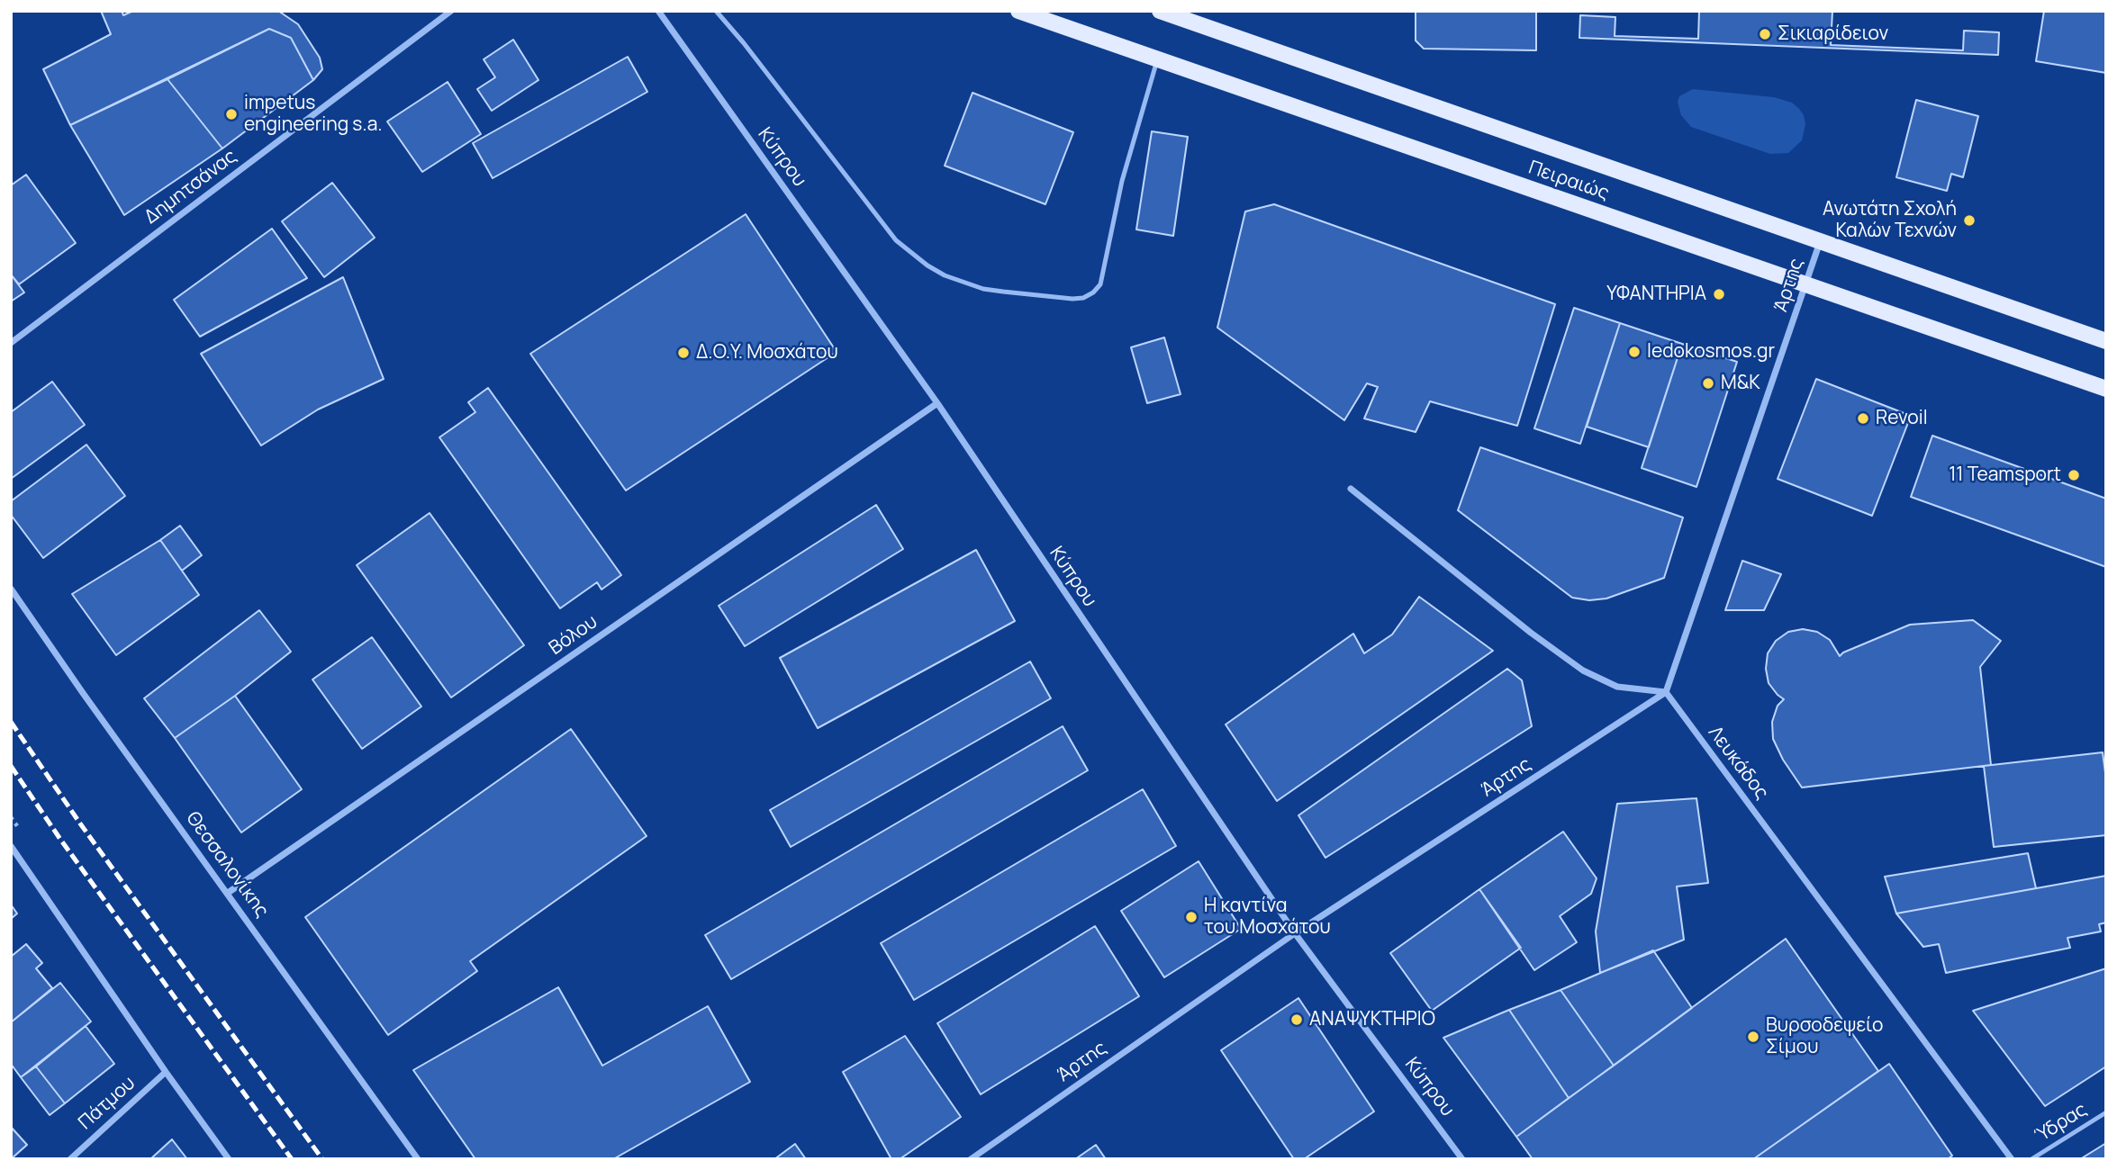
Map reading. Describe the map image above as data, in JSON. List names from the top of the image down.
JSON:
{
  "streets": {
    "main road": ["Πειραιώς"],
    "street": [
      "Κύπρου",
      "Δημητσάνας",
      "Άρτης",
      "Βόλου",
      "Λευκάδος",
      "Θεσσαλονίκης",
      "Πάτμου"
    ],
    "lane": ["Ύδρας"]
  },
  "crossings": [
    ["Κύπρου", "Άρτης"],
    ["Κύπρου", "Βόλου"],
    ["Πειραιώς", "Άρτης"],
    ["Άρτης", "Λευκάδος"],
    ["Βόλου", "Θεσσαλονίκης"]
  ],
  "places": [
    "Σικιαρίδειον",
    "impetus engineering s.a.",
    "Ανωτάτη Σχολή Καλών Τεχνών",
    "ΥΦΑΝΤΗΡΙΑ",
    "ledokosmos.gr",
    "Δ.Ο.Υ. Μοσχάτου",
    "M&K",
    "Revoil",
    "11 Teamsport",
    "Η καντίνα του Μοσχάτου",
    "ΑΝΑΨΥΚΤΗΡΙΟ",
    "Βυρσοδεψείο Σίμου"
  ]
}
